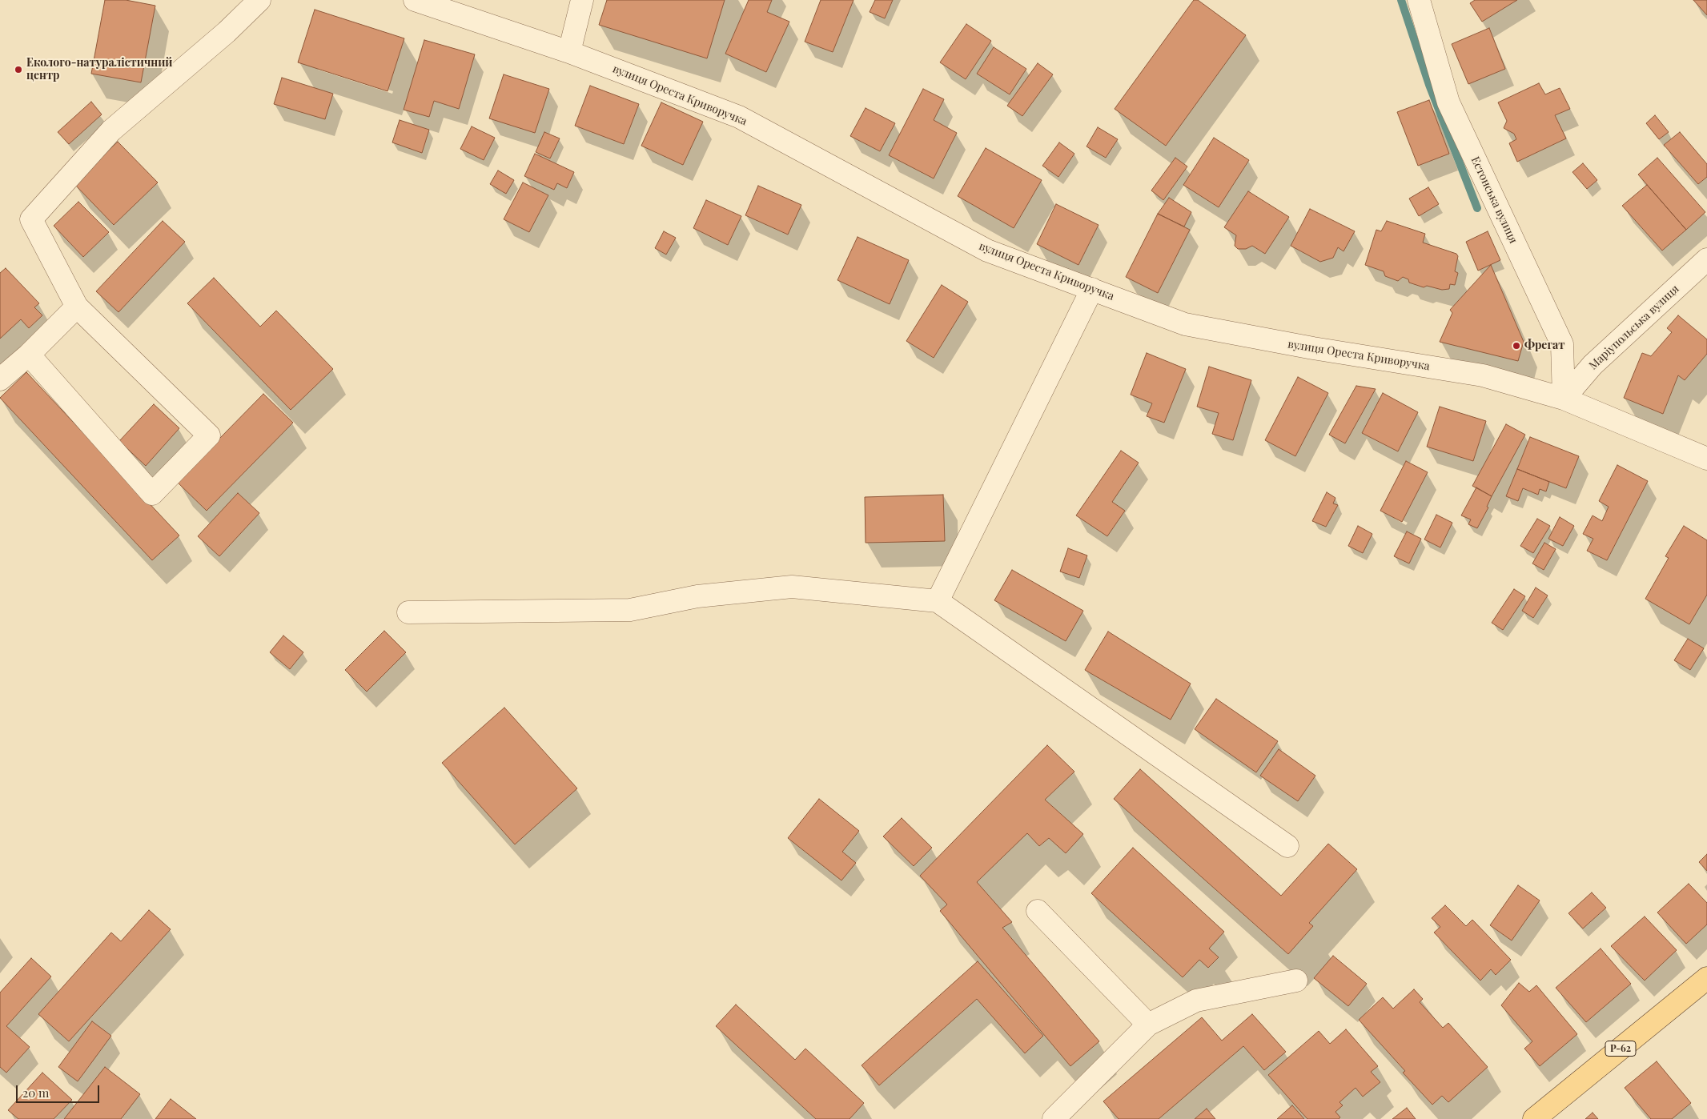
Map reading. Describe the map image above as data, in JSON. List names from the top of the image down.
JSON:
{
  "streets": {
    "main road": ["Р-62"],
    "street": ["вулиця Ореста Криворучка", "Естонська вулиця", "Маріупольська вулиця"]
  },
  "crossings": [
    ["вулиця Ореста Криворучка", "Естонська вулиця"],
    ["вулиця Ореста Криворучка", "Маріупольська вулиця"],
    ["Естонська вулиця", "Маріупольська вулиця"]
  ],
  "places": ["Еколого-натуралістичний центр", "Фрегат"],
  "scale_bar": "20 m"
}
